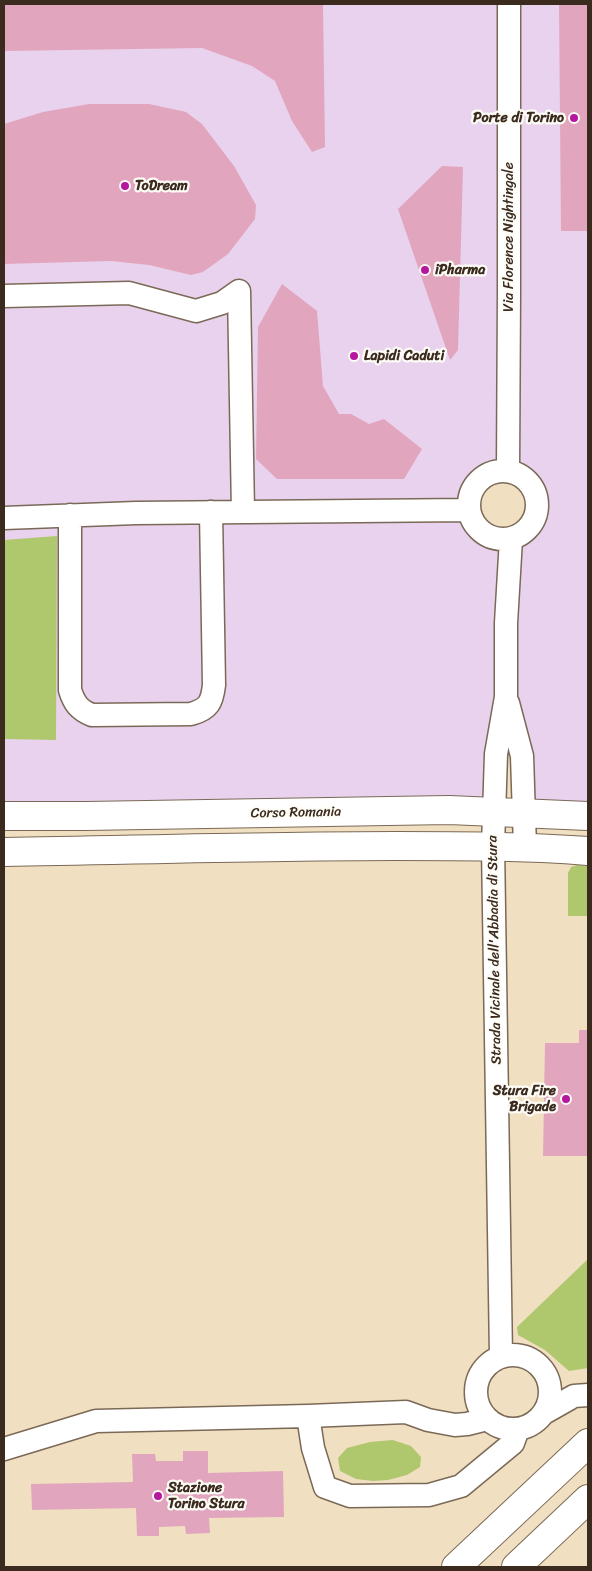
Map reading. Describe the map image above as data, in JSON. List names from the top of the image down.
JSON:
{
  "streets": {
    "main road": ["Corso Romania"],
    "street": ["Via Florence Nightingale", "Strada Vicinale dell'Abbadia di Stura"]
  },
  "crossings": [
    ["Corso Romania", "Strada Vicinale dell'Abbadia di Stura"]
  ],
  "places": [
    "Porte di Torino",
    "ToDream",
    "iPharma",
    "Lapidi Caduti",
    "Stura Fire Brigade",
    "Stazione Torino Stura"
  ]
}
